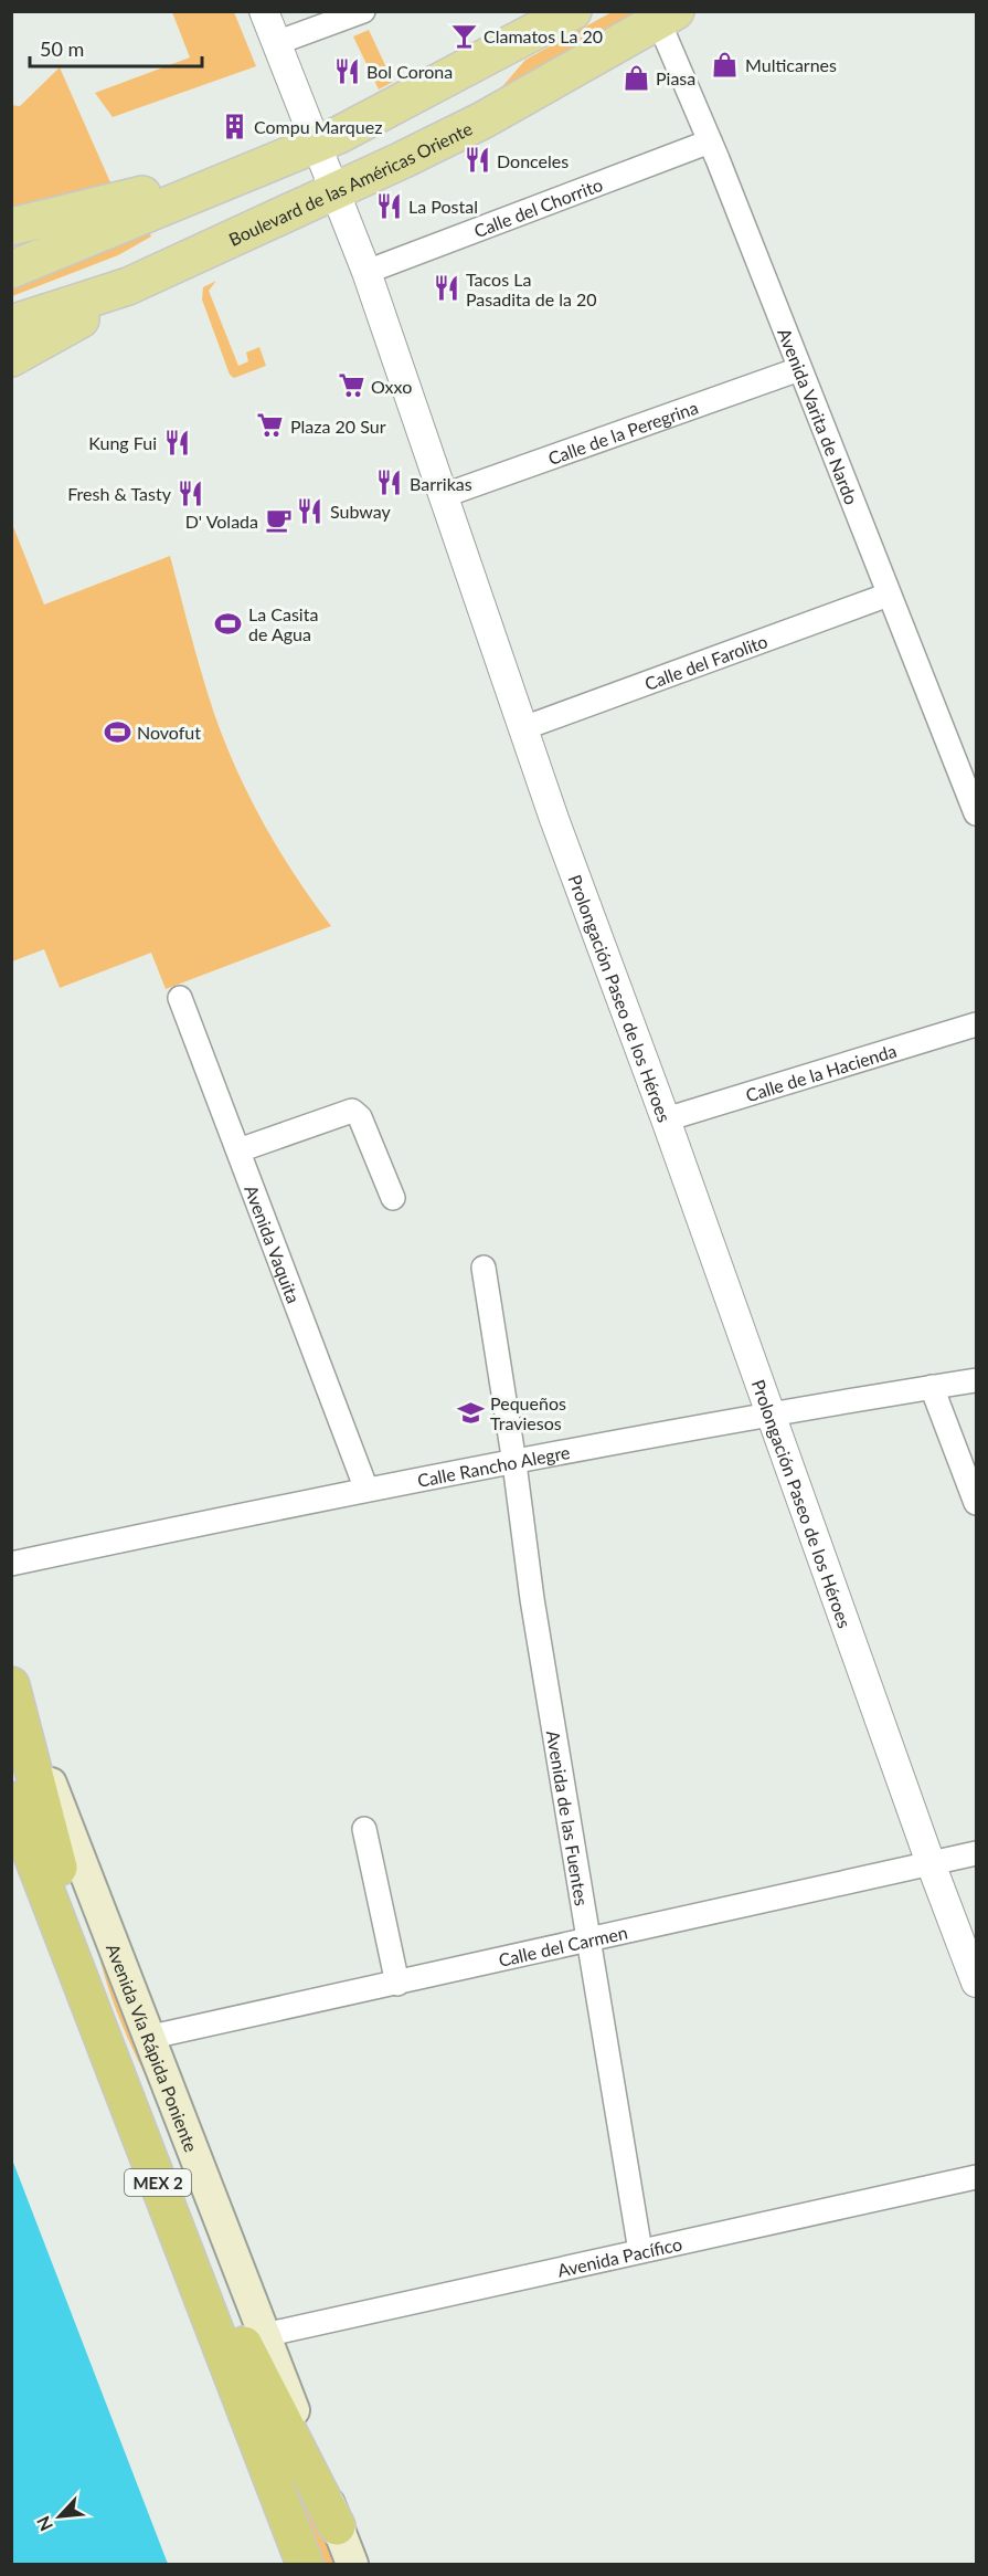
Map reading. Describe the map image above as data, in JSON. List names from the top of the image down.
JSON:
{
  "streets": {
    "highway": ["MEX 2"],
    "main road": ["Boulevard de las Américas Oriente", "Avenida Vía Rápida Poniente"],
    "street": [
      "Calle del Chorrito",
      "Avenida Varita de Nardo",
      "Calle de la Peregrina",
      "Calle del Farolito",
      "Prolongación Paseo de los Héroes",
      "Calle de la Hacienda",
      "Avenida Vaquita",
      "Calle Rancho Alegre",
      "Avenida de las Fuentes",
      "Calle del Carmen",
      "Avenida Pacífico"
    ]
  },
  "crossings": [
    ["Boulevard de las Américas Oriente", "Avenida Varita de Nardo"],
    ["Boulevard de las Américas Oriente", "Prolongación Paseo de los Héroes"],
    ["Calle del Chorrito", "Avenida Varita de Nardo"],
    ["Calle del Chorrito", "Prolongación Paseo de los Héroes"],
    ["Avenida Varita de Nardo", "Calle de la Peregrina"],
    ["Avenida Varita de Nardo", "Calle del Farolito"],
    ["Calle de la Peregrina", "Prolongación Paseo de los Héroes"],
    ["Calle del Farolito", "Prolongación Paseo de los Héroes"],
    ["Prolongación Paseo de los Héroes", "Calle de la Hacienda"],
    ["Prolongación Paseo de los Héroes", "Calle Rancho Alegre"],
    ["Prolongación Paseo de los Héroes", "Calle del Carmen"],
    ["Avenida Vaquita", "Calle Rancho Alegre"],
    ["Calle Rancho Alegre", "Avenida de las Fuentes"],
    ["Avenida de las Fuentes", "Calle del Carmen"],
    ["Avenida de las Fuentes", "Avenida Pacífico"],
    ["Calle del Carmen", "Avenida Vía Rápida Poniente"],
    ["Avenida Vía Rápida Poniente", "Avenida Pacífico"]
  ],
  "places": {
    "bar": ["Clamatos La 20"],
    "shop": ["Multicarnes", "Piasa"],
    "restaurant": [
      "Bol Corona",
      "Donceles",
      "La Postal",
      "Tacos La Pasadita de la 20",
      "Kung Fui",
      "Barrikas",
      "Fresh & Tasty",
      "Subway"
    ],
    "building": ["Compu Marquez"],
    "supermarket": ["Oxxo", "Plaza 20 Sur"],
    "cafe": ["D' Volada"],
    "sports": ["La Casita de Agua", "Novofut"],
    "school or university": ["Pequeños Traviesos"]
  },
  "scale_bar": "50 m",
  "north": "bottom left"
}
